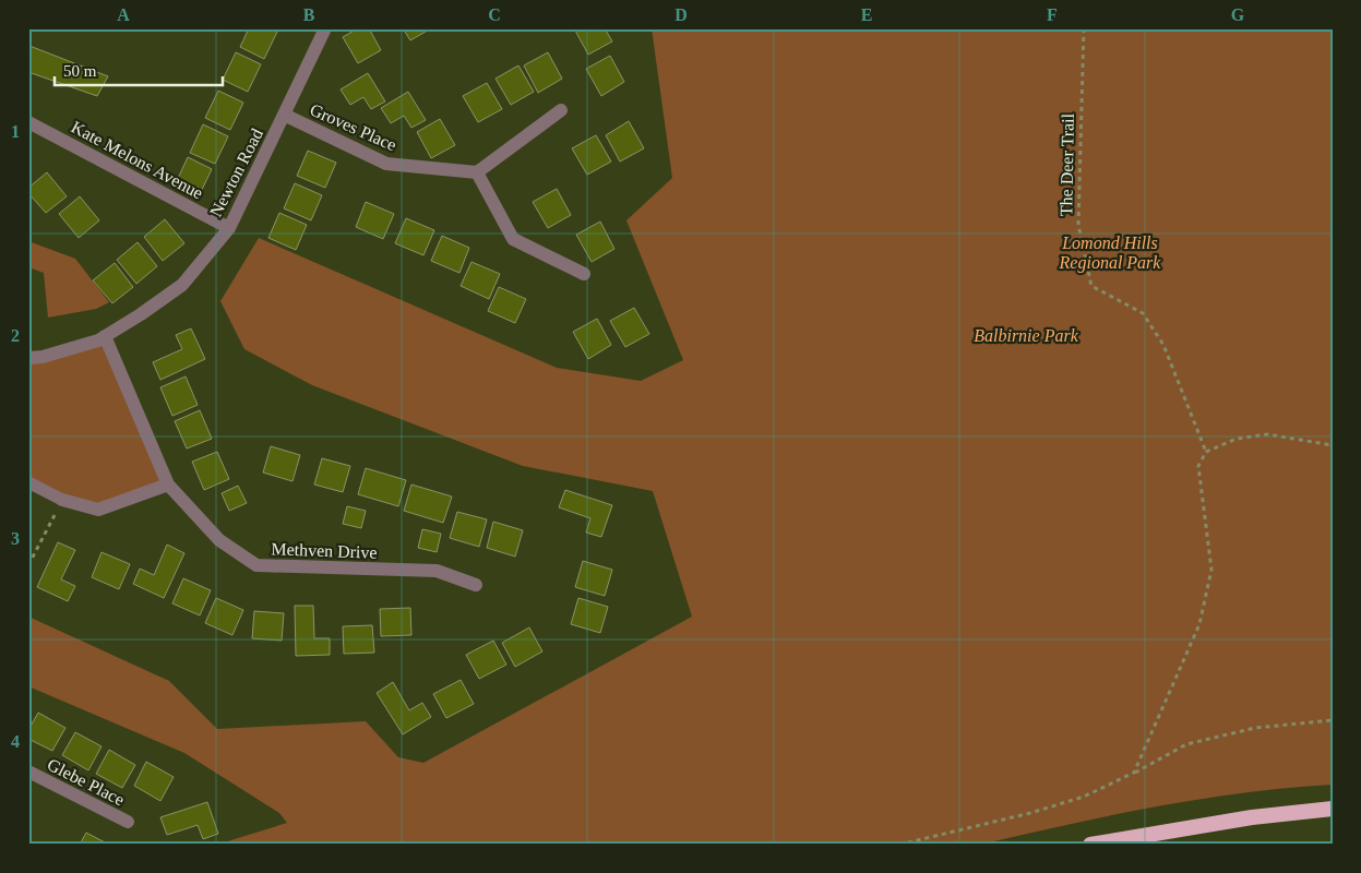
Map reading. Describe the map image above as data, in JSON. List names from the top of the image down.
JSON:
{
  "streets": {
    "street": [
      "Groves Place",
      "Kate Melons Avenue",
      "Newton Road",
      "Methven Drive",
      "Glebe Place"
    ],
    "path": ["The Deer Trail"]
  },
  "crossings": [
    ["Groves Place", "Newton Road"],
    ["Kate Melons Avenue", "Newton Road"],
    ["Newton Road", "Methven Drive"]
  ],
  "parks": ["Lomond Hills Regional Park", "Balbirnie Park"],
  "scale_bar": "50 m",
  "grid": {
    "columns": [
      "A",
      "B",
      "C",
      "D",
      "E",
      "F",
      "G"
    ],
    "rows": [
      "1",
      "2",
      "3",
      "4"
    ]
  }
}
